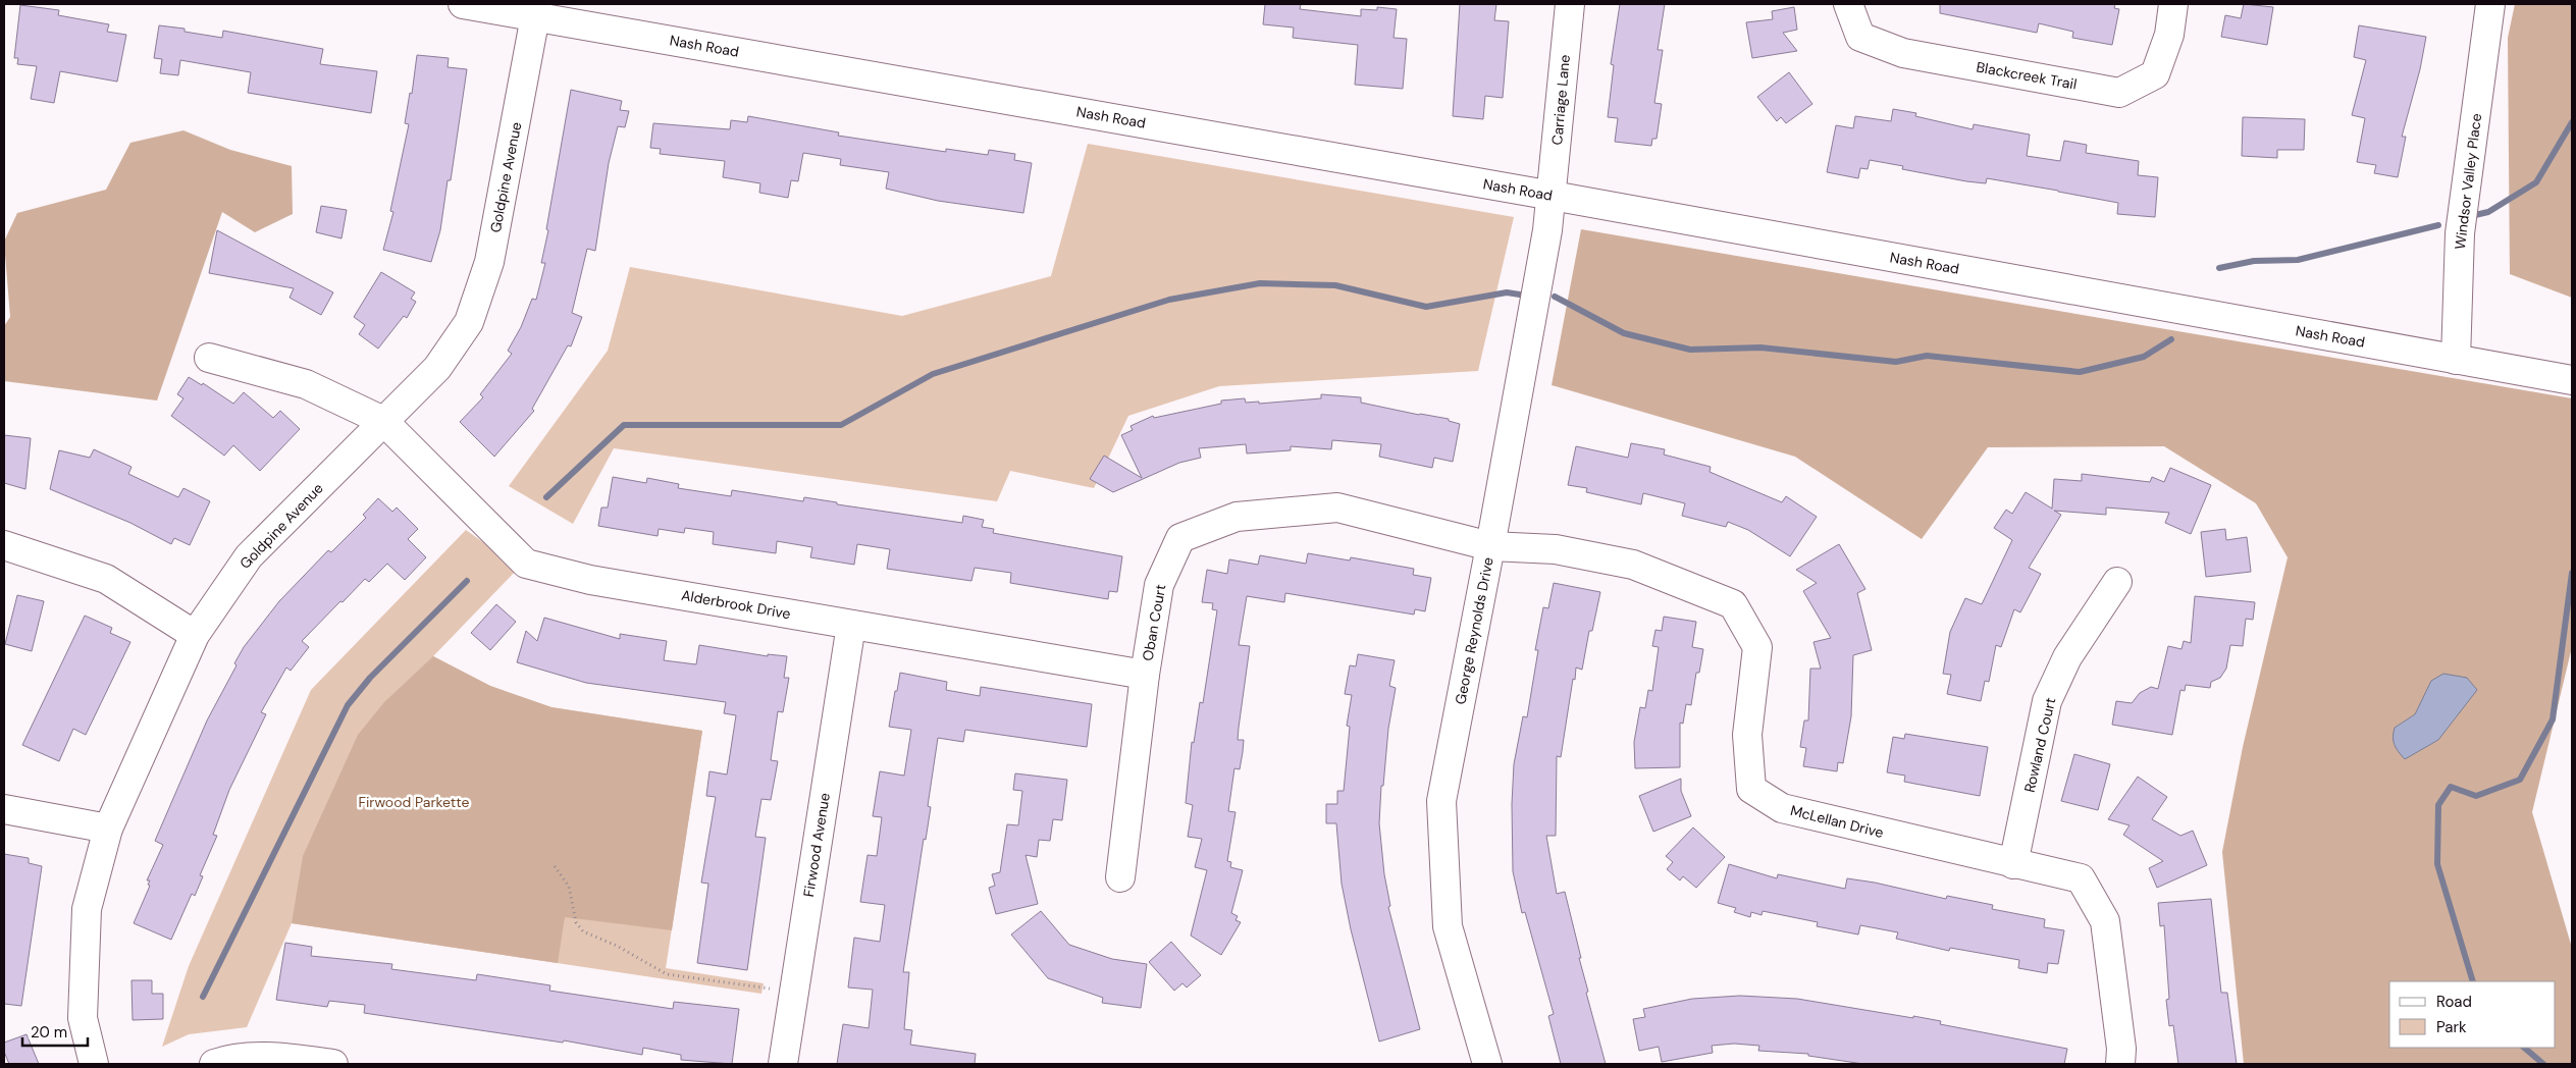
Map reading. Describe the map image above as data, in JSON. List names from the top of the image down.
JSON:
{
  "streets": {
    "street": [
      "Nash Road",
      "Blackcreek Trail",
      "Carriage Lane",
      "Goldpine Avenue",
      "Windsor Valley Place",
      "Alderbrook Drive",
      "Oban Court",
      "George Reynolds Drive",
      "Rowland Court",
      "McLellan Drive",
      "Firwood Avenue"
    ]
  },
  "crossings": [
    ["Nash Road", "Carriage Lane"],
    ["Nash Road", "Goldpine Avenue"],
    ["Nash Road", "Windsor Valley Place"],
    ["Nash Road", "George Reynolds Drive"],
    ["Carriage Lane", "George Reynolds Drive"],
    ["Goldpine Avenue", "Alderbrook Drive"],
    ["Alderbrook Drive", "Oban Court"],
    ["Alderbrook Drive", "Firwood Avenue"],
    ["Oban Court", "George Reynolds Drive"],
    ["Oban Court", "McLellan Drive"],
    ["George Reynolds Drive", "McLellan Drive"],
    ["Rowland Court", "McLellan Drive"]
  ],
  "parks": ["Firwood Parkette"],
  "legend": ["Road", "Park"],
  "scale_bar": "20 m"
}
